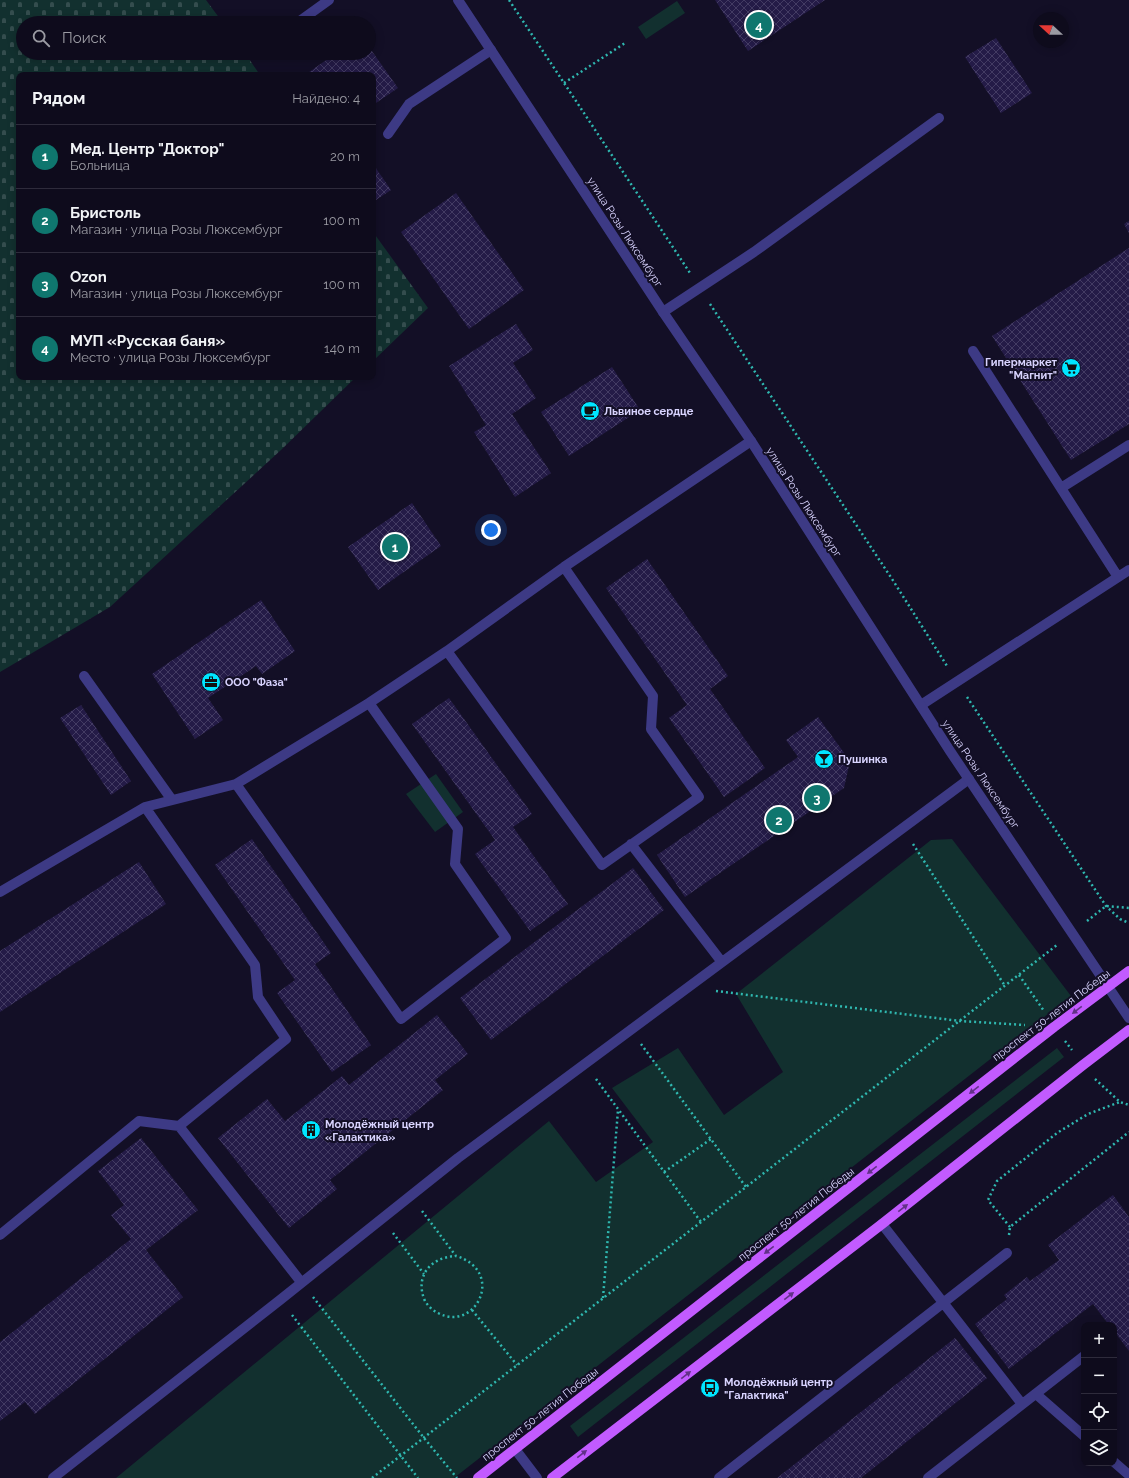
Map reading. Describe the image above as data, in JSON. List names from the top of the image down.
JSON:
{
  "streets": {
    "main road": ["проспект 50-летия Победы"],
    "street": ["улица Розы Люксембург"]
  },
  "crossings": [
    ["улица Розы Люксембург", "проспект 50-летия Победы"]
  ],
  "places": {
    "supermarket": ["Гипермаркет \"Магнит\""],
    "cafe": ["Львиное сердце"],
    "office": ["ООО \"Фаза\""],
    "bar": ["Пушинка"],
    "building": ["Молодёжный центр «Галактика»"],
    "bus stop": ["Молодёжный центр \"Галактика\""]
  },
  "north": "left",
  "page": {
    "pins": [
      "4",
      "1",
      "3",
      "2"
    ],
    "search": "Поиск",
    "heading": ["Рядом", "Найдено: 4"],
    "list": [
      {
        "mark": "1",
        "name": "Мед. Центр \"Доктор\"",
        "note": "Больница",
        "value": "20 m"
      },
      {
        "mark": "2",
        "name": "Бристоль",
        "note": "Магазин · улица Розы Люксембург",
        "value": "100 m"
      },
      {
        "mark": "3",
        "name": "Ozon",
        "note": "Магазин · улица Розы Люксембург",
        "value": "100 m"
      },
      {
        "mark": "4",
        "name": "МУП «Русская баня»",
        "note": "Место · улица Розы Люксембург",
        "value": "140 m"
      }
    ],
    "map_buttons": ["+", "−"]
  }
}
